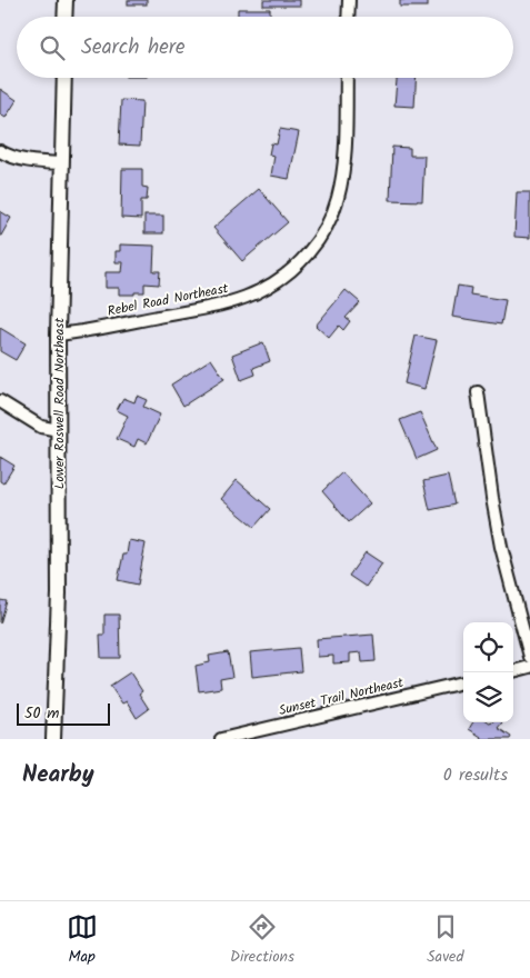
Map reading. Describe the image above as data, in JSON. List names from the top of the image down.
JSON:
{
  "streets": {
    "street": ["Rebel Road Northeast", "Lower Roswell Road Northeast", "Sunset Trail Northeast"]
  },
  "crossings": [
    ["Rebel Road Northeast", "Lower Roswell Road Northeast"]
  ],
  "scale_bar": "50 m",
  "page": {
    "search": "Search here",
    "scale": "50 m",
    "heading": ["Nearby", "0 results"],
    "nav": ["Map", "Directions", "Saved"]
  }
}
